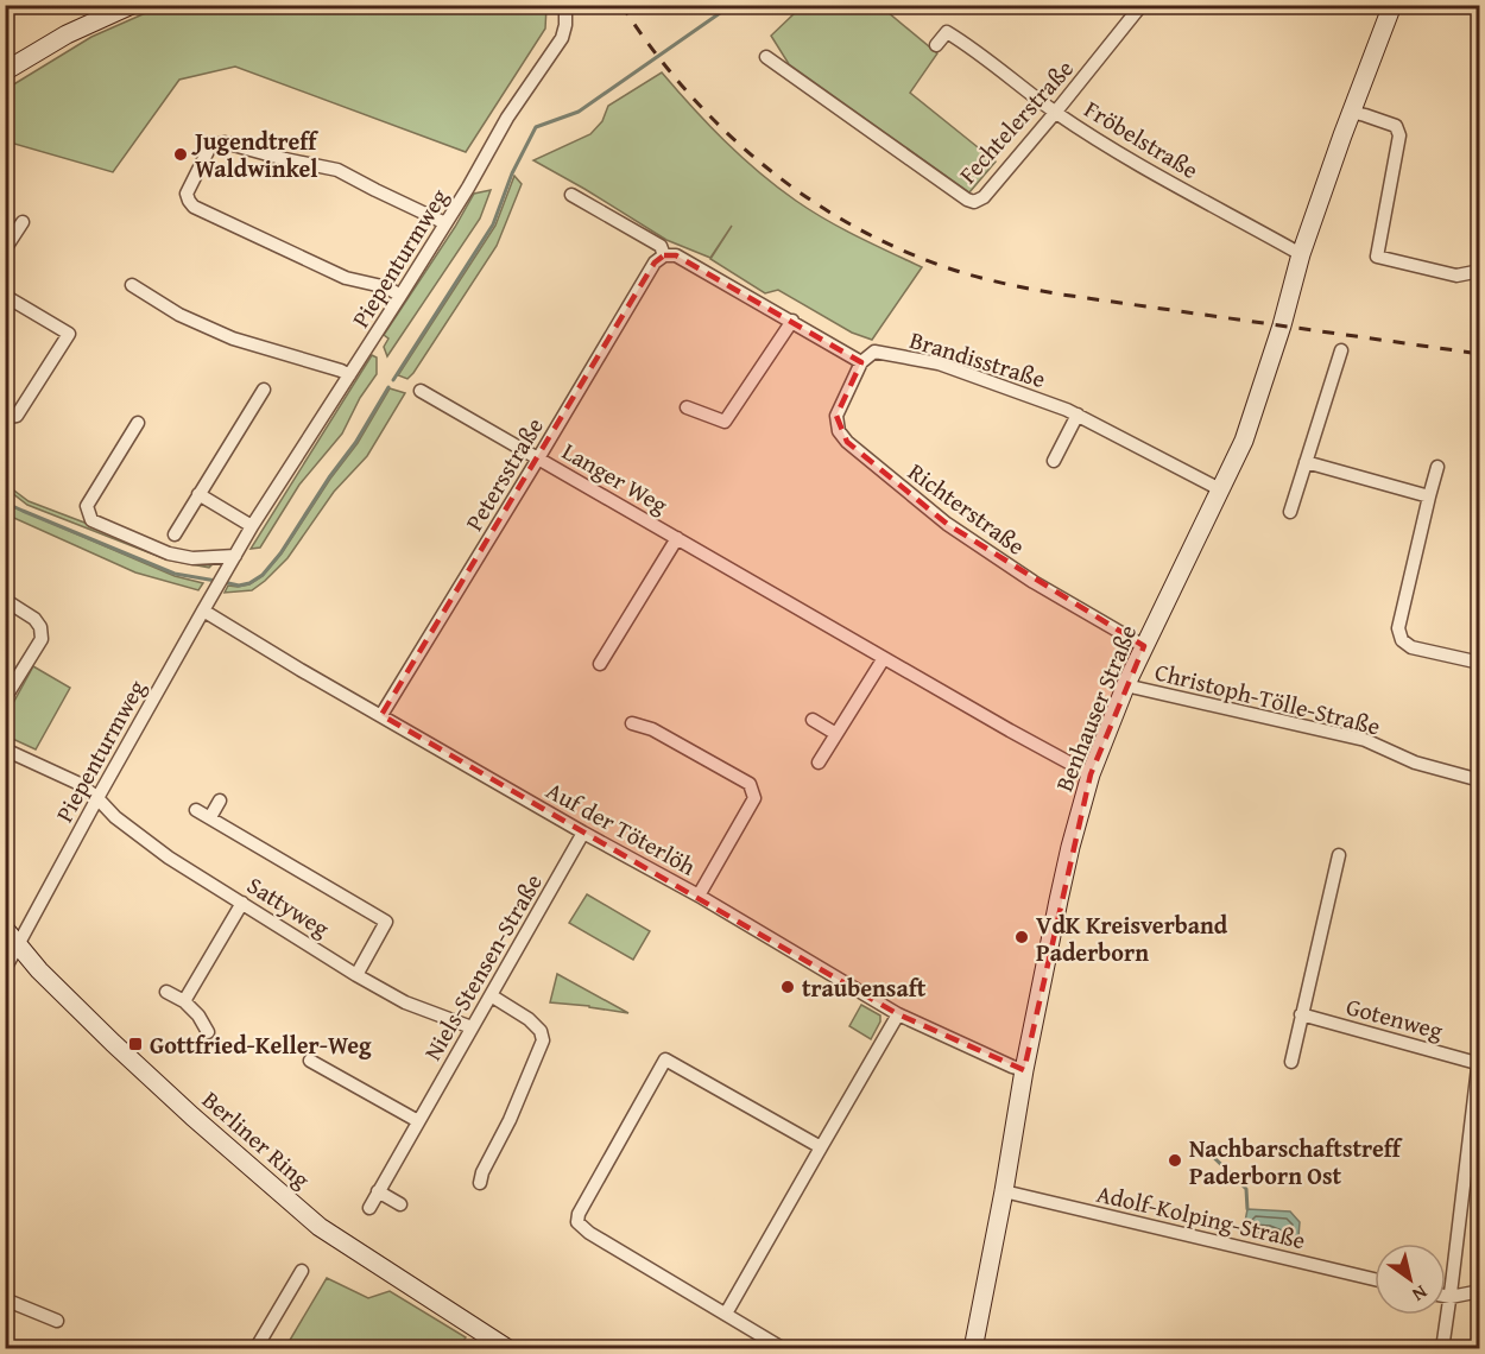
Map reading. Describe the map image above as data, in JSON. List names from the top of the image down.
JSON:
{
  "streets": {
    "main road": ["Benhauser Straße", "Berliner Ring"],
    "street": [
      "Fechtelerstraße",
      "Fröbelstraße",
      "Piepenturmweg",
      "Brandisstraße",
      "Petersstraße",
      "Langer Weg",
      "Richterstraße",
      "Christoph-Tölle-Straße",
      "Auf der Töterlöh",
      "Sattyweg",
      "Niels-Stensen-Straße",
      "Gotenweg",
      "Adolf-Kolping-Straße"
    ]
  },
  "crossings": [
    ["Fechtelerstraße", "Fröbelstraße"],
    ["Fröbelstraße", "Benhauser Straße"],
    ["Piepenturmweg", "Auf der Töterlöh"],
    ["Piepenturmweg", "Sattyweg"],
    ["Piepenturmweg", "Berliner Ring"],
    ["Brandisstraße", "Richterstraße"],
    ["Brandisstraße", "Benhauser Straße"],
    ["Petersstraße", "Langer Weg"],
    ["Petersstraße", "Auf der Töterlöh"],
    ["Langer Weg", "Benhauser Straße"],
    ["Richterstraße", "Benhauser Straße"],
    ["Christoph-Tölle-Straße", "Benhauser Straße"],
    ["Benhauser Straße", "Auf der Töterlöh"],
    ["Benhauser Straße", "Adolf-Kolping-Straße"],
    ["Auf der Töterlöh", "Niels-Stensen-Straße"],
    ["Sattyweg", "Niels-Stensen-Straße"]
  ],
  "places": {
    "other": [
      "Jugendtreff Waldwinkel",
      "VdK Kreisverband Paderborn",
      "traubensaft",
      "Nachbarschaftstreff Paderborn Ost"
    ],
    "transit": ["Gottfried-Keller-Weg"]
  },
  "north": "bottom right"
}
